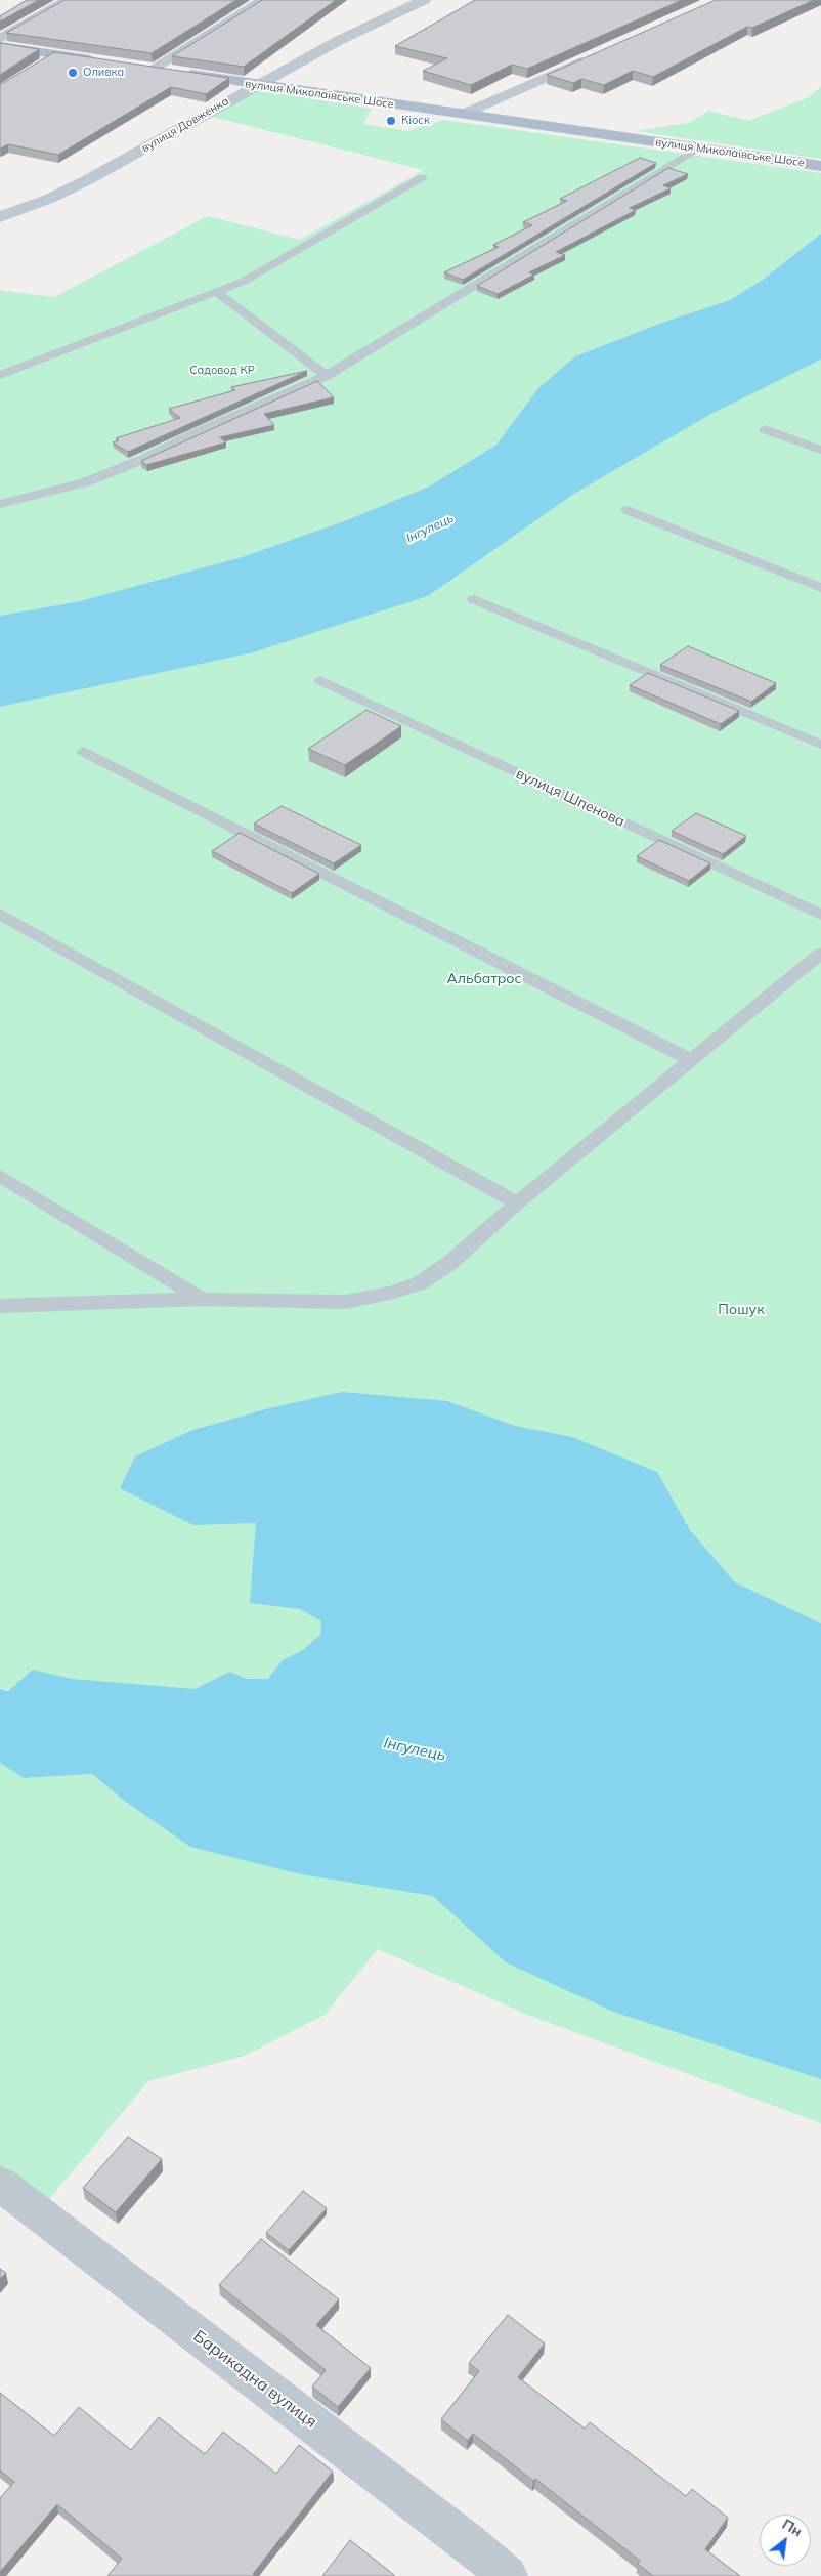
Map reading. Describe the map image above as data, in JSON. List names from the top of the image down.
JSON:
{
  "streets": {
    "main road": ["вулиця Миколаївське Шосе"],
    "street": ["вулиця Довженка", "Барикадна вулиця"],
    "lane": ["вулиця Шпенова"]
  },
  "crossings": [
    ["вулиця Миколаївське Шосе", "вулиця Довженка"]
  ],
  "water": ["Інгулець"],
  "parks": ["Садовод КР", "Альбатрос", "Пошук"],
  "places": ["Оливка", "Кіоск"],
  "north": "top right"
}
